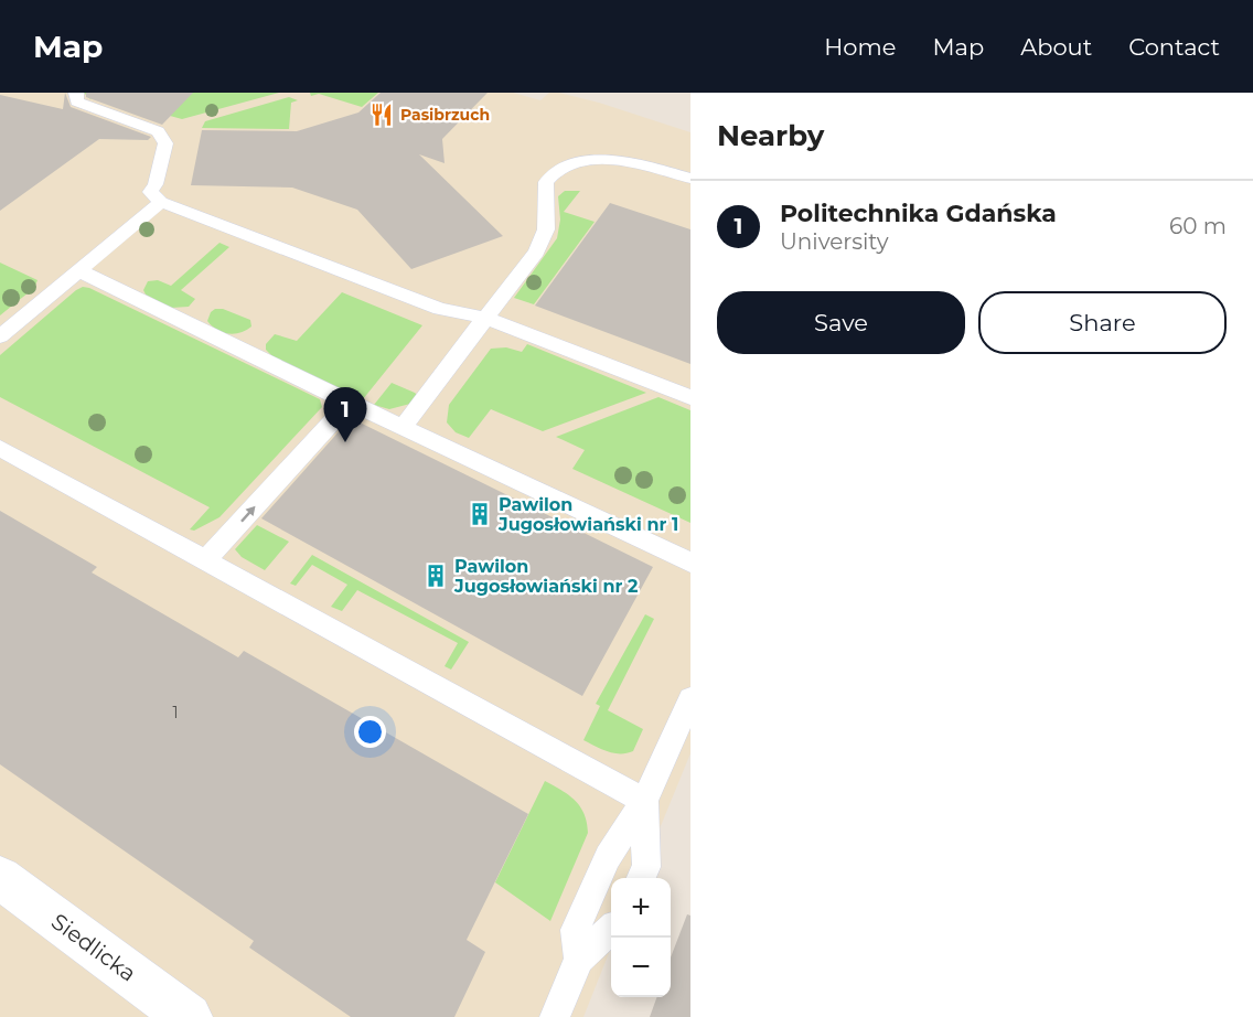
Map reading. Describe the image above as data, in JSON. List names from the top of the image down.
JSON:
{
  "streets": {
    "street": ["Siedlicka"]
  },
  "places": {
    "restaurant": ["Pasibrzuch"],
    "building": ["Pawilon Jugosłowiański nr 1", "Pawilon Jugosłowiański nr 2"]
  },
  "house_numbers": ["1"],
  "page": {
    "header": "Map",
    "nav": [
      "Home",
      "Map",
      "About",
      "Contact"
    ],
    "heading": "Nearby",
    "list": [
      {
        "mark": "1",
        "name": "Politechnika Gdańska",
        "note": "University",
        "value": "60 m"
      }
    ],
    "buttons": ["Save", "Share"],
    "pins": "1",
    "map_buttons": ["+", "−"]
  }
}
